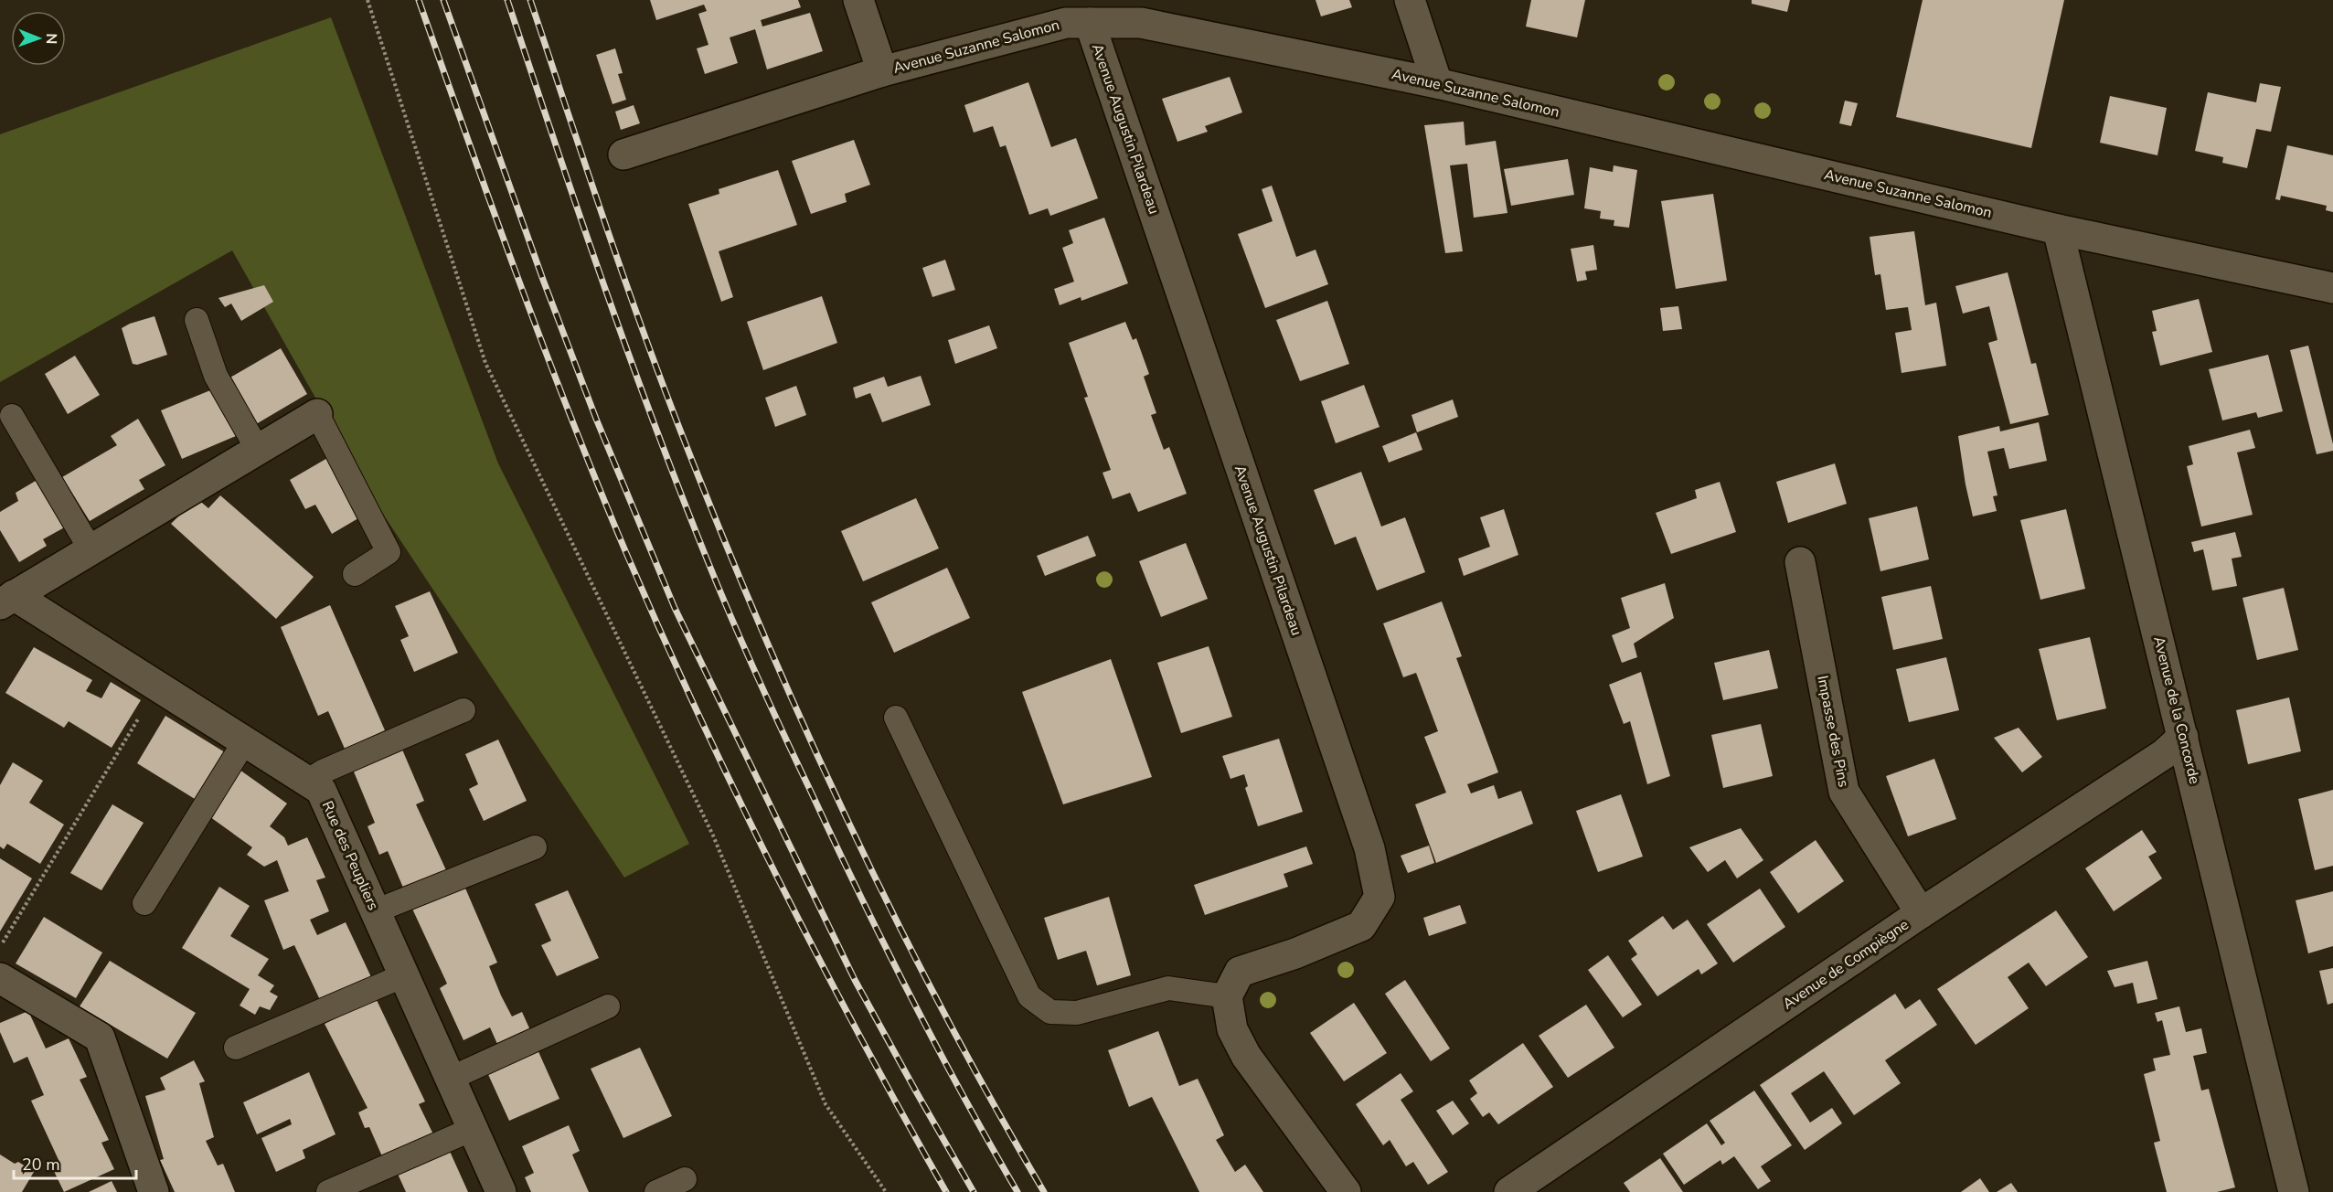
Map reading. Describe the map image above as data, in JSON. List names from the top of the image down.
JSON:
{
  "streets": {
    "street": [
      "Avenue Suzanne Salomon",
      "Avenue Augustin Pilardeau",
      "Avenue de la Concorde",
      "Impasse des Pins",
      "Rue des Peupliers",
      "Avenue de Compiègne"
    ]
  },
  "crossings": [
    ["Avenue Suzanne Salomon", "Avenue Augustin Pilardeau"],
    ["Avenue Suzanne Salomon", "Avenue de la Concorde"],
    ["Avenue de la Concorde", "Avenue de Compiègne"],
    ["Impasse des Pins", "Avenue de Compiègne"]
  ],
  "scale_bar": "20 m",
  "north": "right"
}
